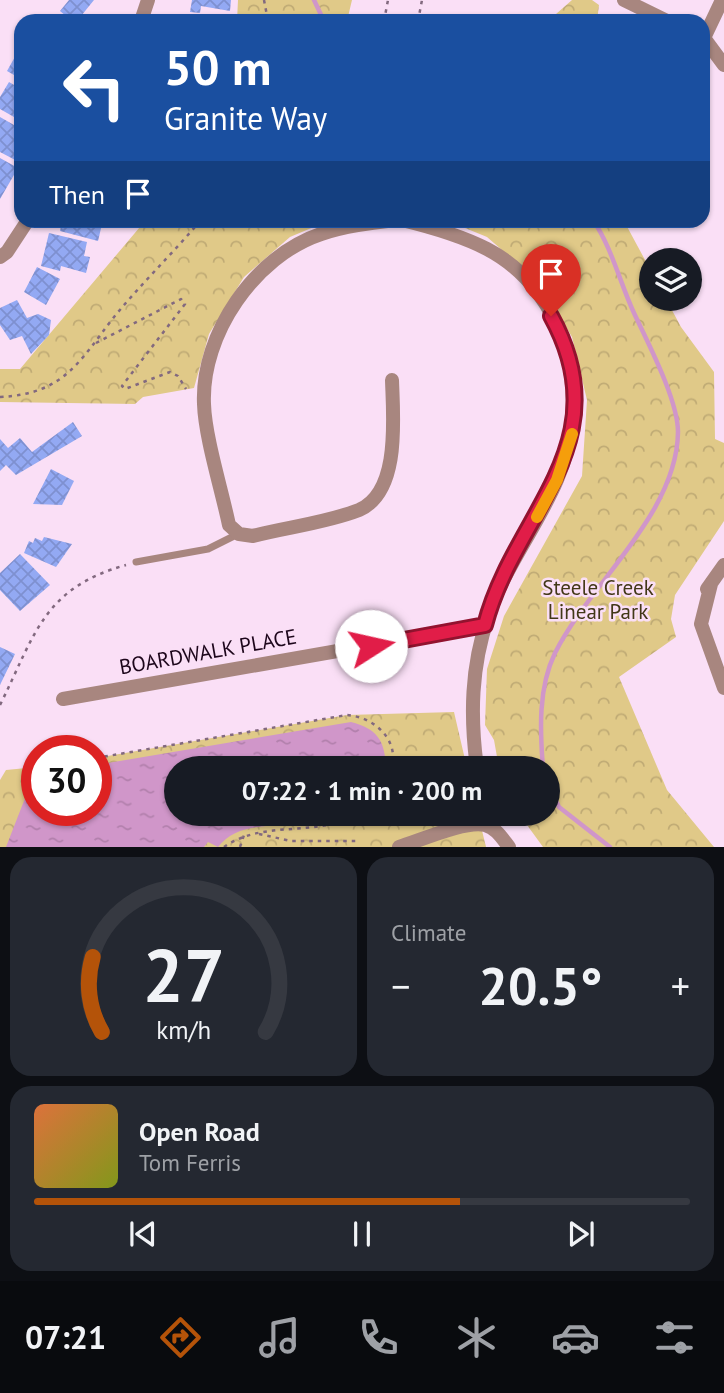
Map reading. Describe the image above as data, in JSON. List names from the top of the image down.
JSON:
{
  "streets": {
    "street": ["BOARDWALK PLACE"]
  },
  "parks": ["Steele Creek Linear Park"],
  "page": {
    "turn": ["50 m", "Granite Way"],
    "then": "Then",
    "limit": "30",
    "trip": "07:22 · 1 min · 200 m",
    "tile": "Climate",
    "heat": ["−", "20.5°", "+"],
    "song": ["Open Road", "Tom Ferris"],
    "tabs": "07:21",
    "gauge": ["27", "km/h"]
  }
}
